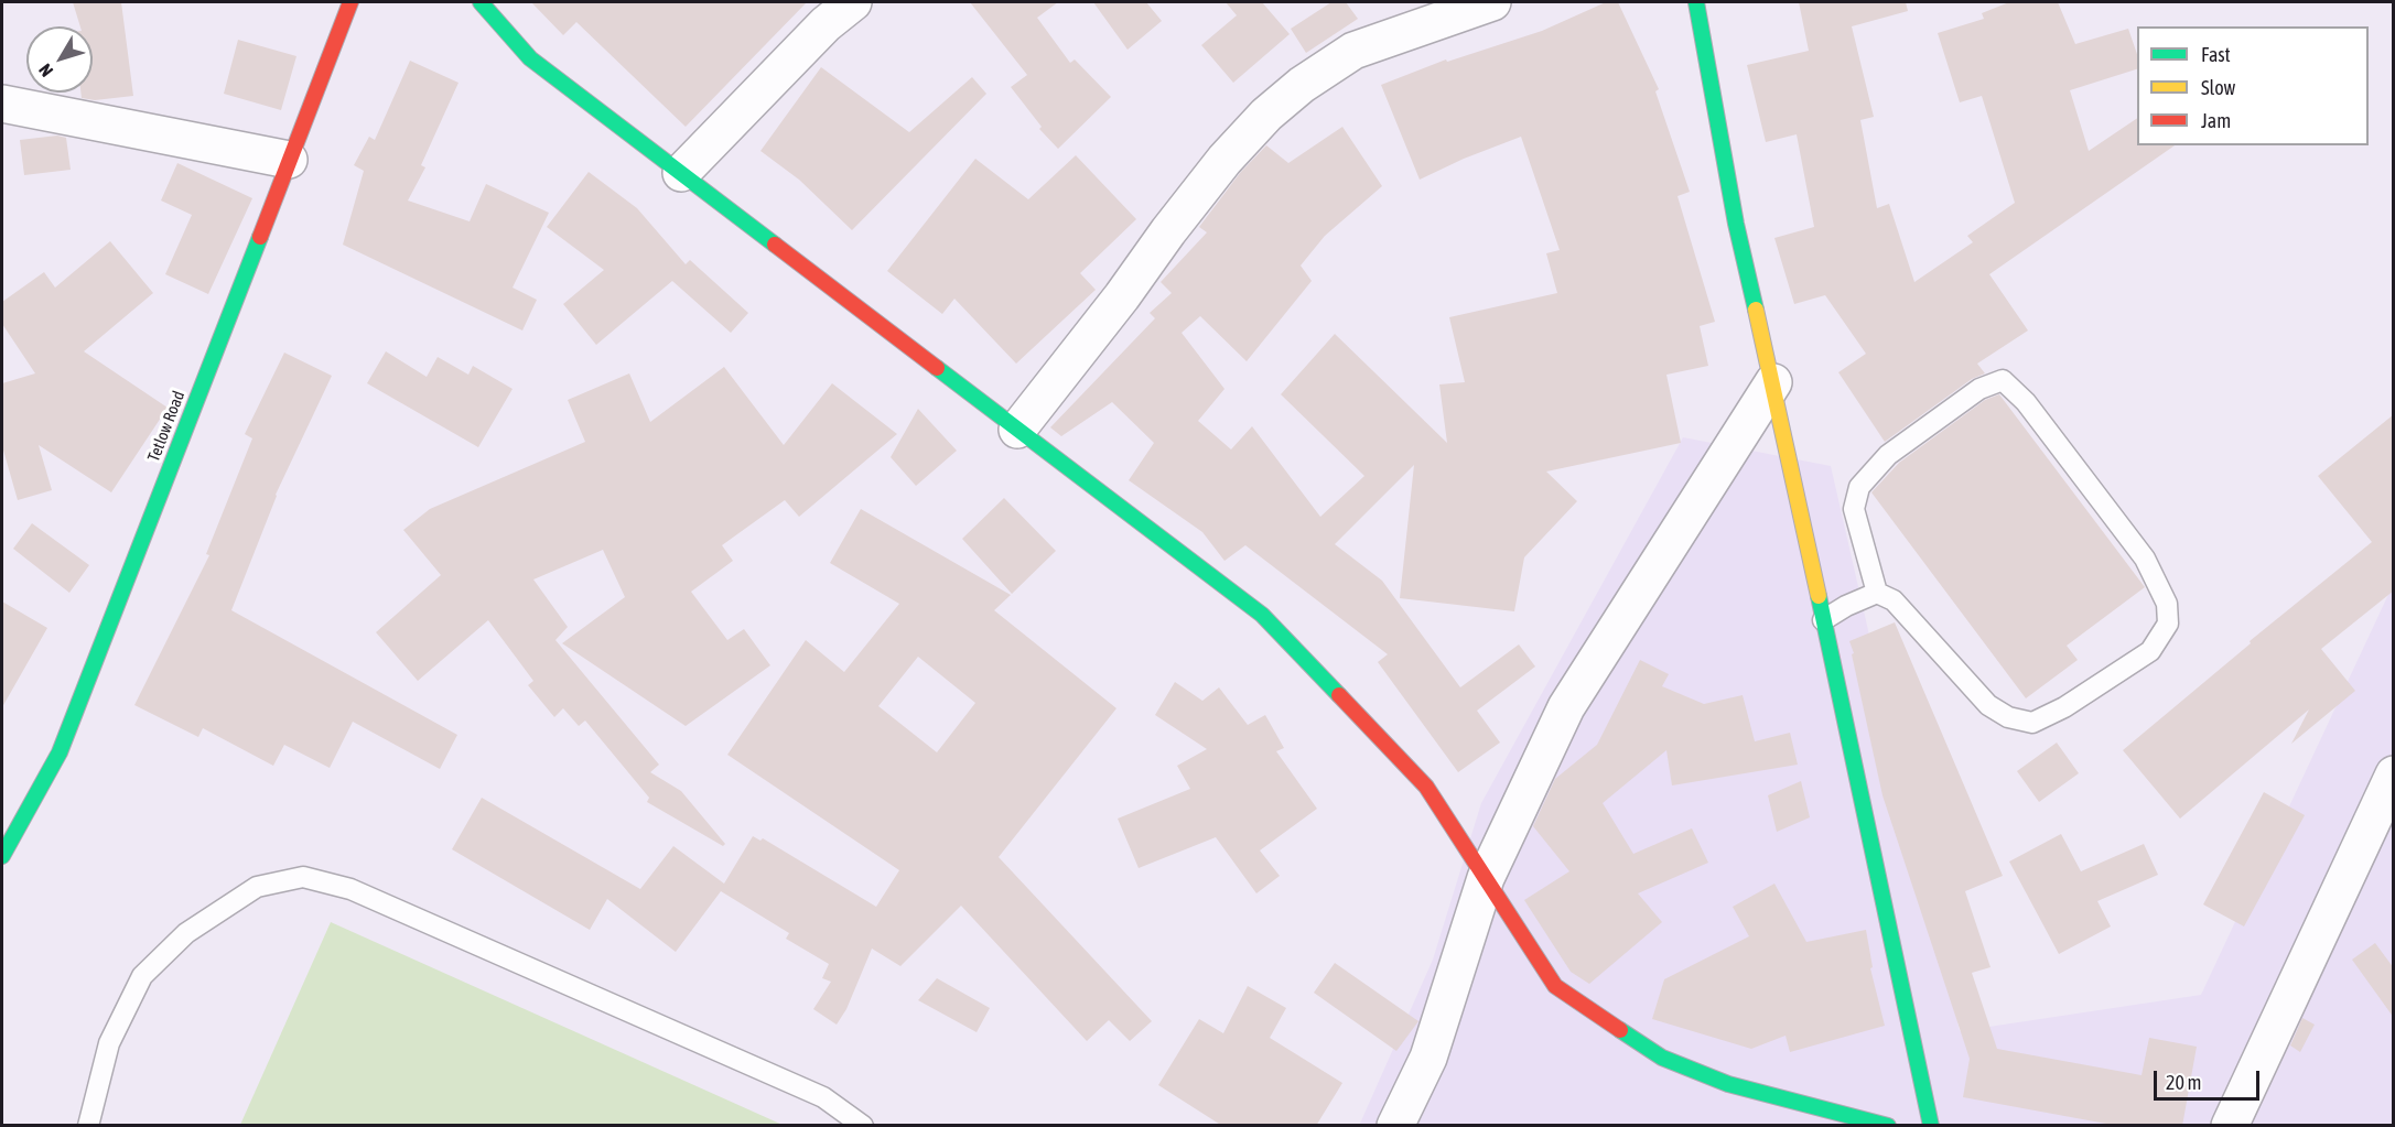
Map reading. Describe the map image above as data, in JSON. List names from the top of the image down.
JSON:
{
  "streets": {
    "street": ["Tetlow Road"]
  },
  "legend": ["Fast", "Slow", "Jam"],
  "scale_bar": "20 m",
  "north": "bottom left"
}
